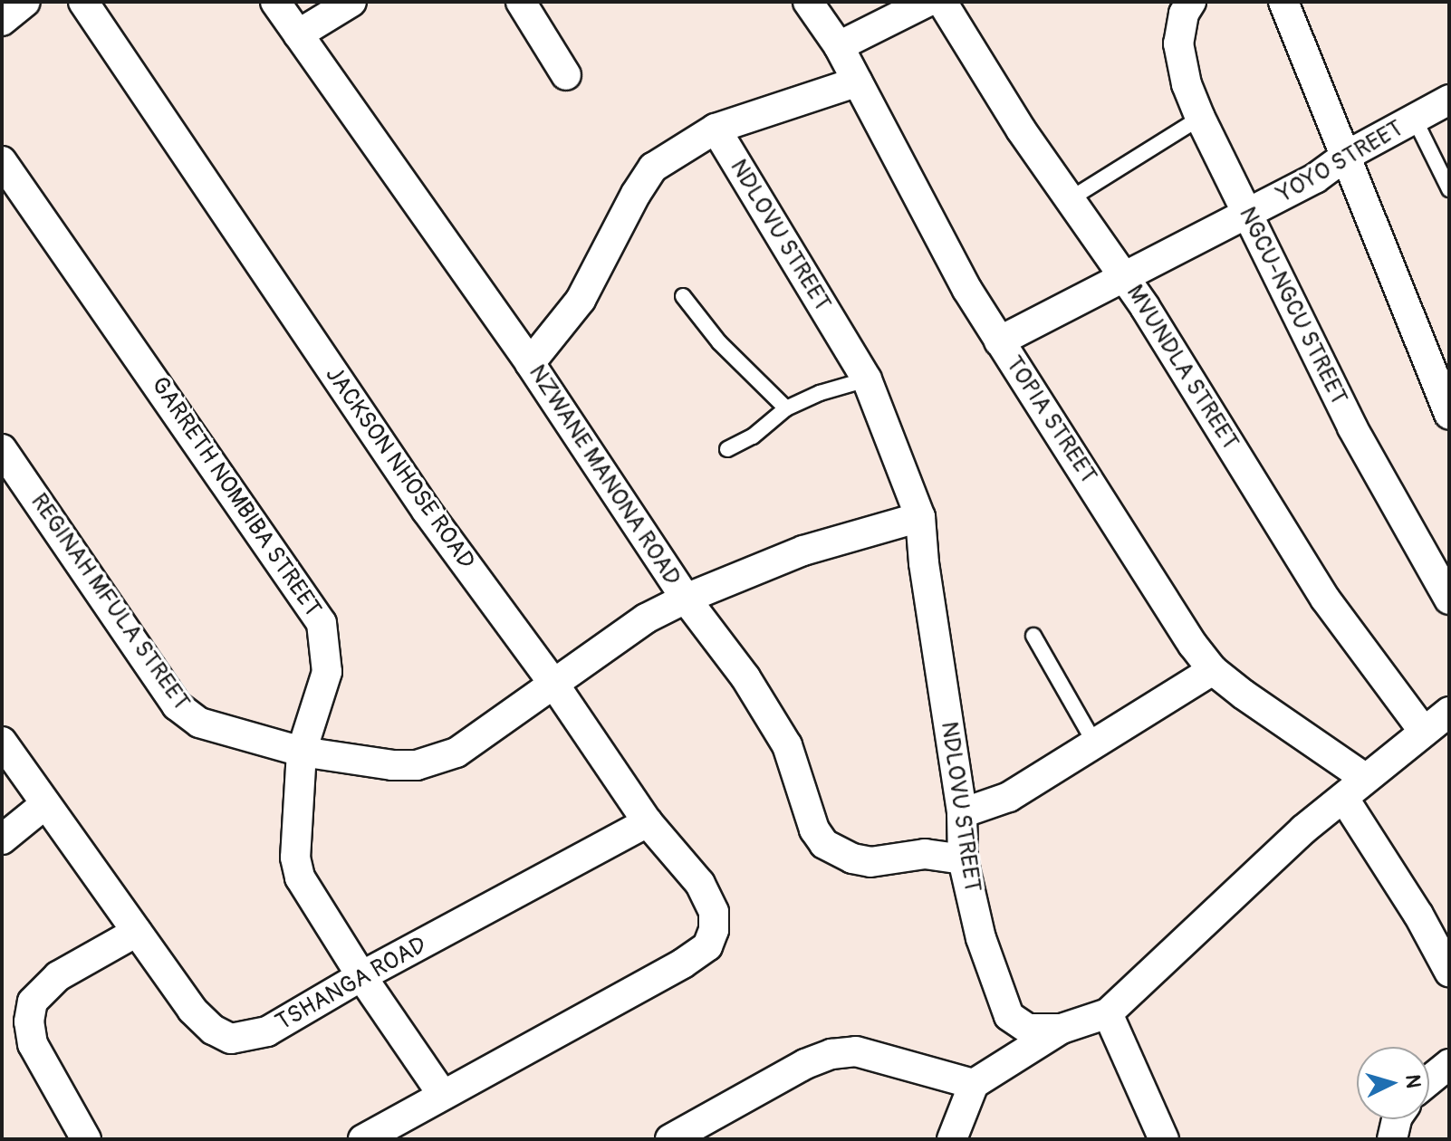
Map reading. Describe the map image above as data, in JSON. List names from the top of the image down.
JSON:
{
  "streets": {
    "street": [
      "YOYO STREET",
      "NDLOVU STREET",
      "NGCU-NGCU STREET",
      "MVUNDLA STREET",
      "TOPIA STREET",
      "JACKSON NHOSE ROAD",
      "NZWANE MANONA ROAD",
      "GARRETH NOMBIBA STREET",
      "REGINAH MFULA STREET",
      "TSHANGA ROAD"
    ]
  },
  "crossings": [
    ["YOYO STREET", "NGCU-NGCU STREET"],
    ["YOYO STREET", "MVUNDLA STREET"],
    ["YOYO STREET", "TOPIA STREET"],
    ["NDLOVU STREET", "MVUNDLA STREET"],
    ["NDLOVU STREET", "TOPIA STREET"],
    ["NDLOVU STREET", "NZWANE MANONA ROAD"],
    ["NDLOVU STREET", "REGINAH MFULA STREET"],
    ["JACKSON NHOSE ROAD", "GARRETH NOMBIBA STREET"],
    ["JACKSON NHOSE ROAD", "REGINAH MFULA STREET"],
    ["JACKSON NHOSE ROAD", "TSHANGA ROAD"],
    ["NZWANE MANONA ROAD", "REGINAH MFULA STREET"],
    ["GARRETH NOMBIBA STREET", "REGINAH MFULA STREET"],
    ["GARRETH NOMBIBA STREET", "TSHANGA ROAD"]
  ],
  "north": "right"
}
